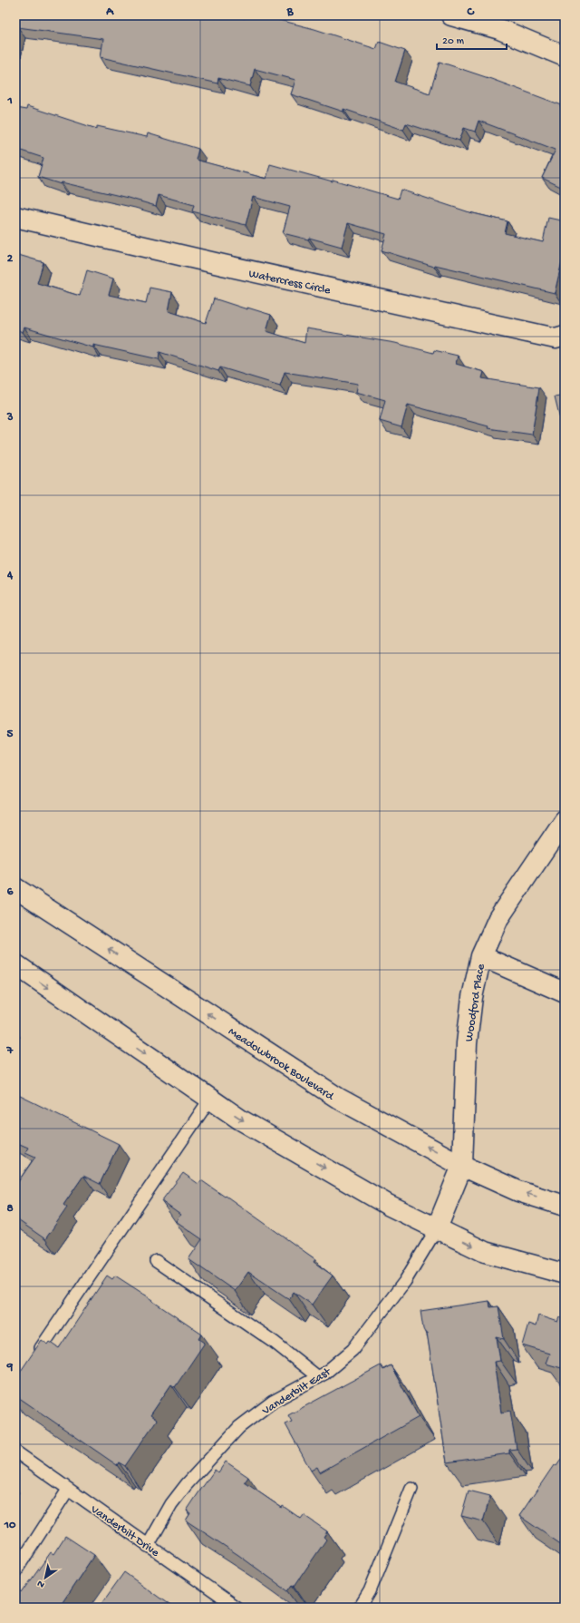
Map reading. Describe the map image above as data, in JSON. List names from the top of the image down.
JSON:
{
  "streets": {
    "main road": ["Watercress Circle", "Woodford Place", "Meadowbrook Boulevard"],
    "lane": ["Vanderbilt East", "Vanderbilt Drive"]
  },
  "crossings": [
    ["Woodford Place", "Meadowbrook Boulevard"],
    ["Woodford Place", "Vanderbilt East"],
    ["Vanderbilt East", "Vanderbilt Drive"]
  ],
  "scale_bar": "20 m",
  "north": "bottom left",
  "grid": {
    "columns": ["A", "B", "C"],
    "rows": [
      "1",
      "2",
      "3",
      "4",
      "5",
      "6",
      "7",
      "8",
      "9",
      "10"
    ]
  }
}
